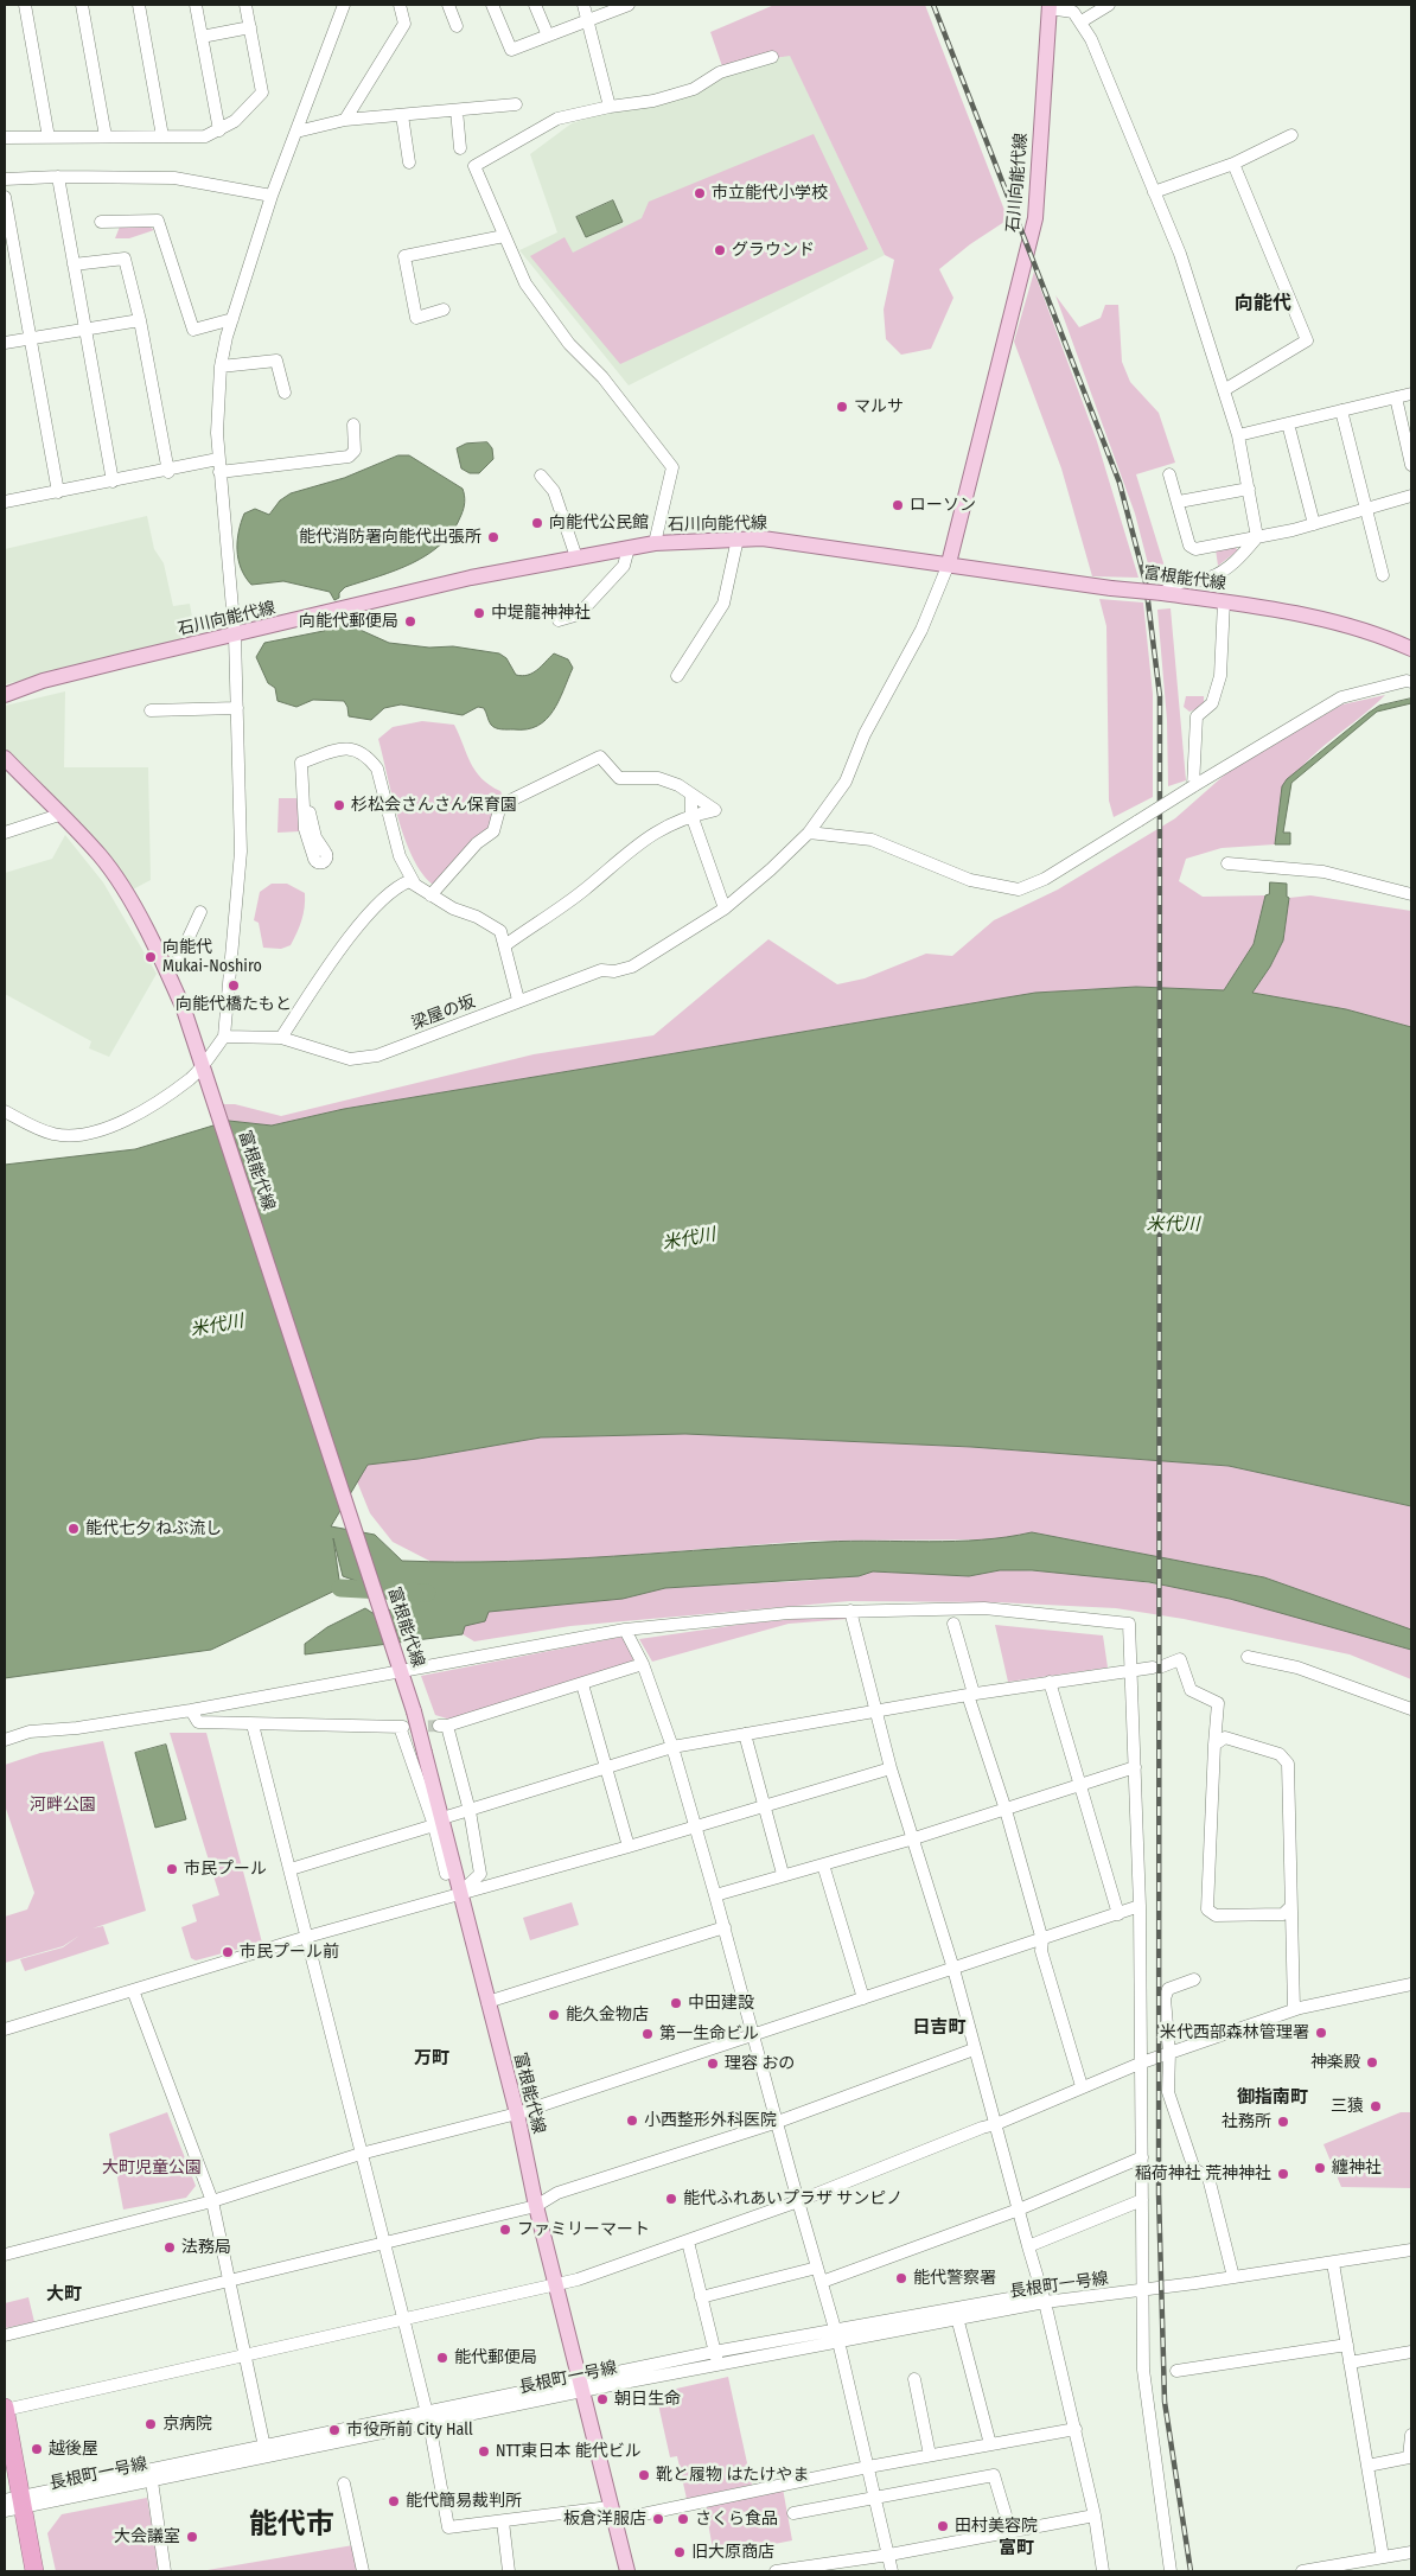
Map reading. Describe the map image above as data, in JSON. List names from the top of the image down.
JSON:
{
  "streets": {
    "main road": ["石川向能代線", "富根能代線"],
    "street": ["梁屋の坂", "長根町一号線"]
  },
  "crossings": [
    ["石川向能代線", "富根能代線"],
    ["石川向能代線", "梁屋の坂"],
    ["富根能代線", "梁屋の坂"],
    ["富根能代線", "長根町一号線"]
  ],
  "districts": [
    "向能代",
    "日吉町",
    "万町",
    "御指南町",
    "大町",
    "能代市",
    "富町"
  ],
  "water": ["米代川"],
  "parks": ["河畔公園", "大町児童公園"],
  "places": [
    "市立能代小学校",
    "グラウンド",
    "マルサ",
    "ローソン",
    "向能代公民館",
    "能代消防署向能代出張所",
    "中堤龍神神社",
    "向能代郵便局",
    "杉松会さんさん保育園",
    "向能代 Mukai-Noshiro",
    "向能代橋たもと",
    "能代七夕 ねぶ流し",
    "市民プール",
    "市民プール前",
    "中田建設",
    "能久金物店",
    "米代西部森林管理署",
    "第一生命ビル",
    "神楽殿",
    "理容 おの",
    "三猿",
    "小西整形外科医院",
    "社務所",
    "纏神社",
    "稲荷神社 荒神神社",
    "能代ふれあいプラザ サンピノ",
    "ファミリーマート",
    "法務局",
    "能代警察署",
    "能代郵便局",
    "朝日生命",
    "京病院",
    "市役所前 City Hall",
    "越後屋",
    "NTT東日本 能代ビル",
    "靴と履物 はたけやま",
    "能代簡易裁判所",
    "板倉洋服店",
    "さくら食品",
    "田村美容院",
    "大会議室",
    "旧大原商店"
  ]
}
